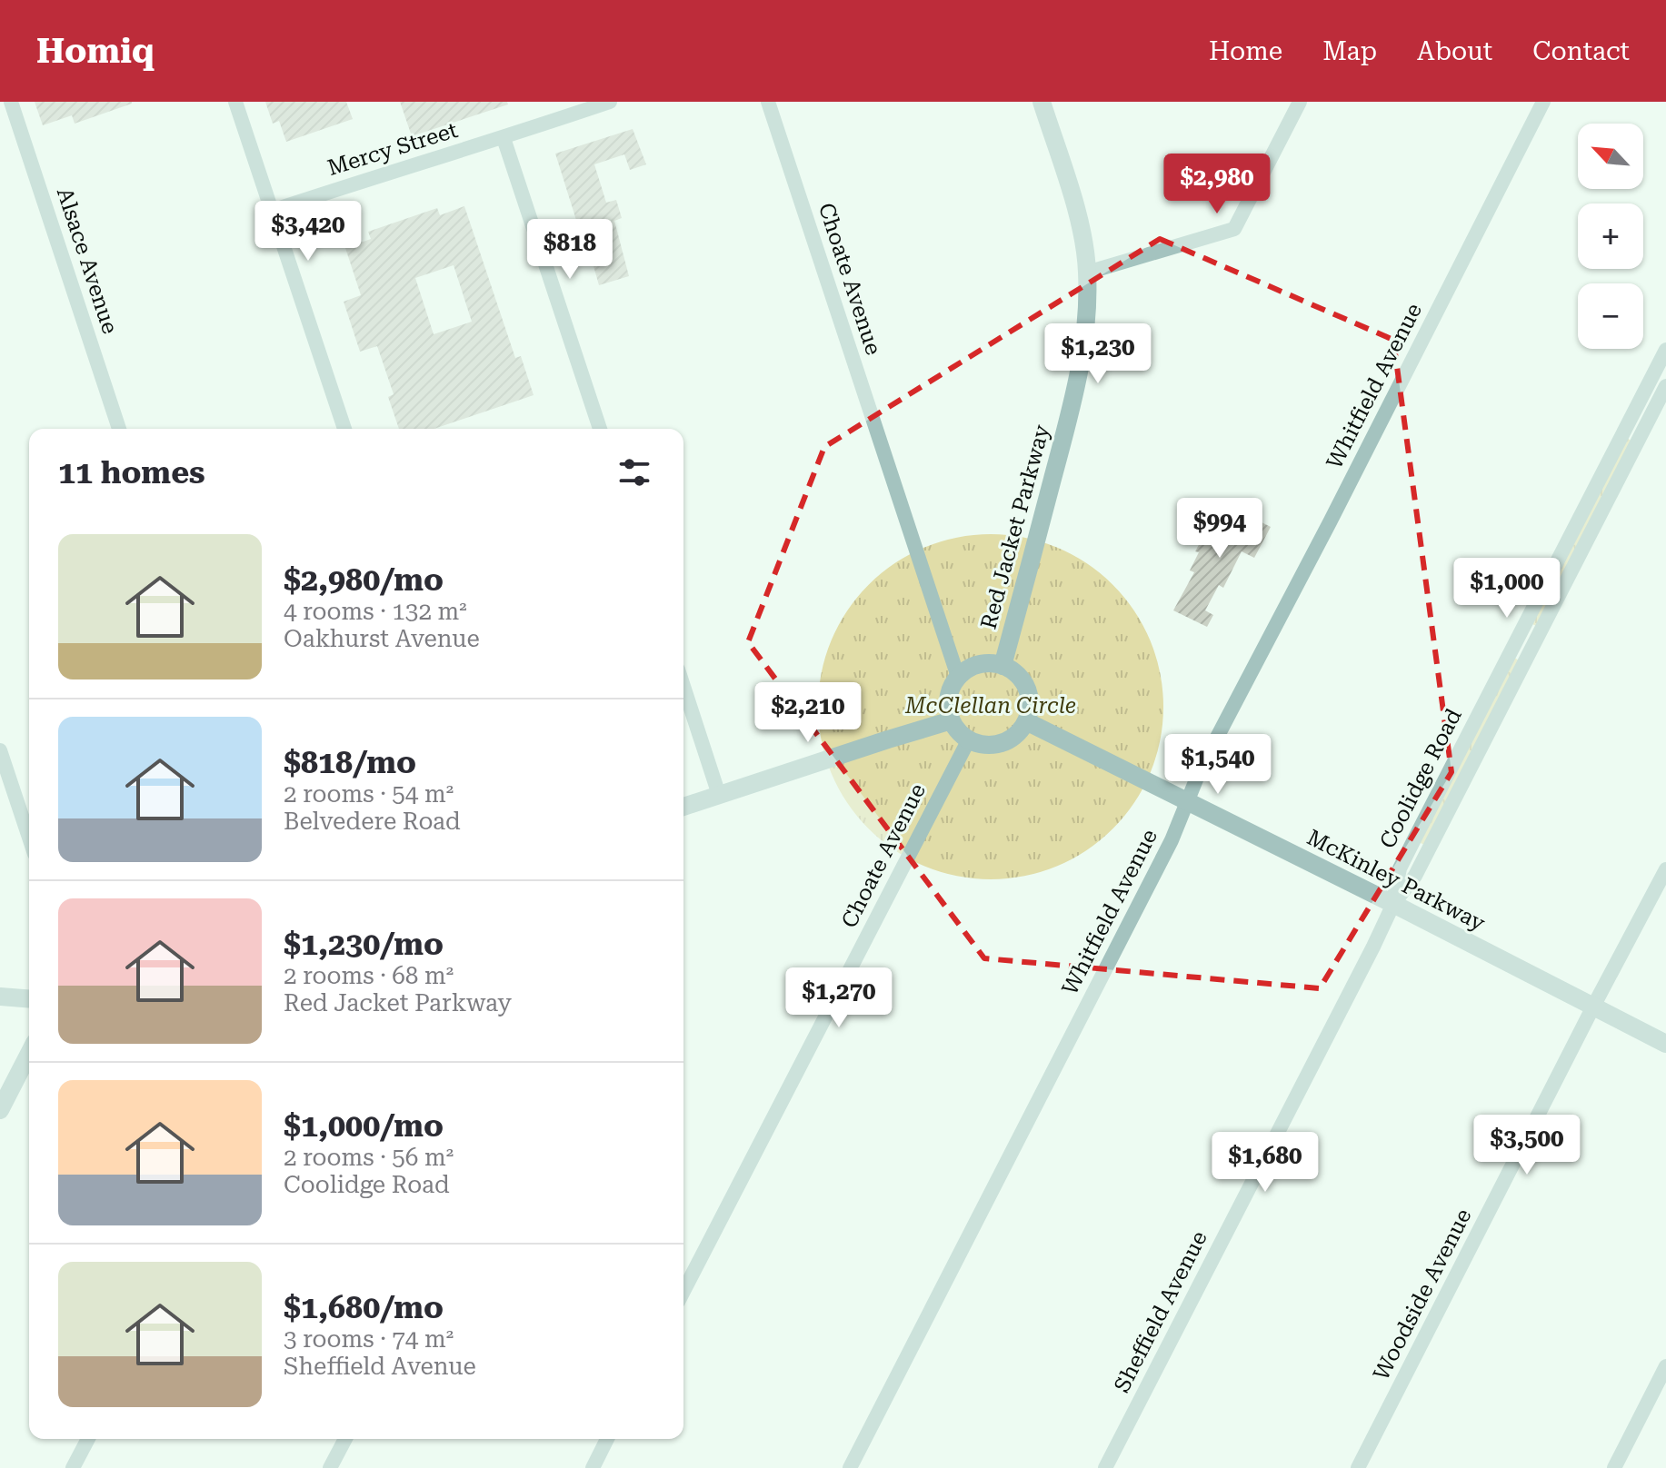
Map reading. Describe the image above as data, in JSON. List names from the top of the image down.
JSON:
{
  "streets": {
    "street": [
      "Mercy Street",
      "Alsace Avenue",
      "Choate Avenue",
      "Whitfield Avenue",
      "Red Jacket Parkway",
      "Coolidge Road",
      "McKinley Parkway",
      "Woodside Avenue",
      "Sheffield Avenue"
    ]
  },
  "crossings": [
    ["Choate Avenue", "Red Jacket Parkway"],
    ["Choate Avenue", "McKinley Parkway"],
    ["Whitfield Avenue", "McKinley Parkway"],
    ["Red Jacket Parkway", "McKinley Parkway"],
    ["Coolidge Road", "McKinley Parkway"],
    ["Coolidge Road", "Sheffield Avenue"],
    ["McKinley Parkway", "Woodside Avenue"],
    ["McKinley Parkway", "Sheffield Avenue"]
  ],
  "parks": ["McClellan Circle"],
  "north": "top left",
  "page": {
    "header": "Homiq",
    "nav": [
      "Home",
      "Map",
      "About",
      "Contact"
    ],
    "map_buttons": ["+", "−"],
    "price": [
      "$2,980",
      "$3,420",
      "$818",
      "$1,230",
      "$994",
      "$1,000",
      "$2,210",
      "$1,540",
      "$1,270",
      "$3,500",
      "$1,680"
    ],
    "heading": "11 homes",
    "list": [
      {
        "name": "$2,980/mo",
        "note": "4 rooms · 132 m² · Oakhurst Avenue"
      },
      {
        "name": "$818/mo",
        "note": "2 rooms · 54 m² · Belvedere Road"
      },
      {
        "name": "$1,230/mo",
        "note": "2 rooms · 68 m² · Red Jacket Parkway"
      },
      {
        "name": "$1,000/mo",
        "note": "2 rooms · 56 m² · Coolidge Road"
      },
      {
        "name": "$1,680/mo",
        "note": "3 rooms · 74 m² · Sheffield Avenue"
      }
    ]
  }
}
